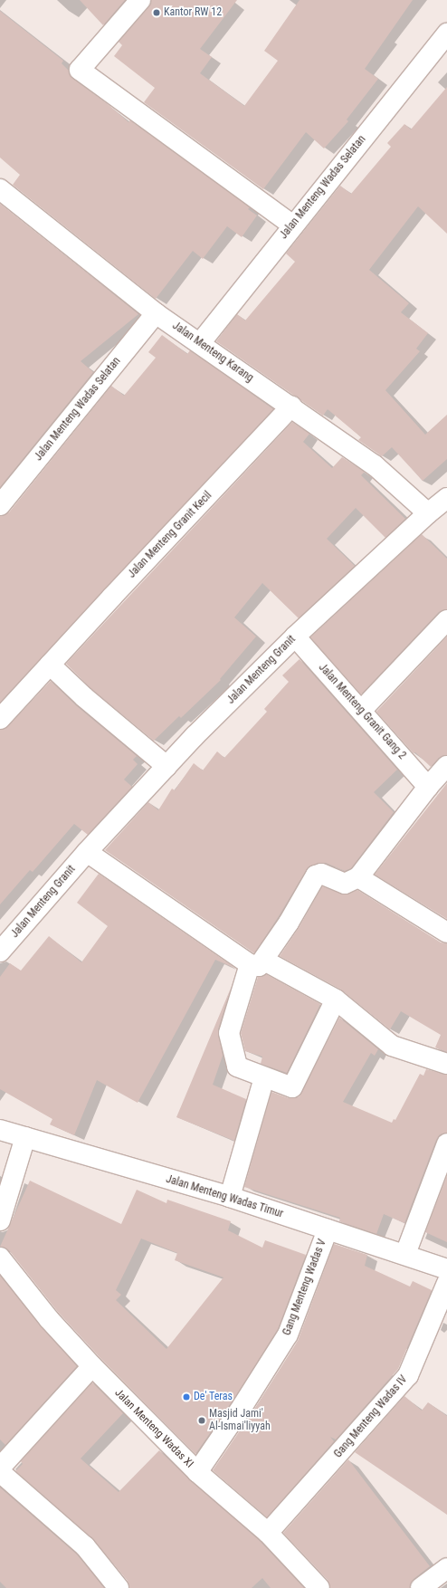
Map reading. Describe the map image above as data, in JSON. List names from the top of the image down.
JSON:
{
  "streets": {
    "street": [
      "Jalan Menteng Wadas Selatan",
      "Jalan Menteng Karang",
      "Jalan Menteng Granit Kecil",
      "Jalan Menteng Granit",
      "Jalan Menteng Granit Gang 2",
      "Jalan Menteng Wadas Timur",
      "Gang Menteng Wadas V",
      "Gang Menteng Wadas IV",
      "Jalan Menteng Wadas XI"
    ]
  },
  "crossings": [
    ["Jalan Menteng Wadas Selatan", "Jalan Menteng Karang"],
    ["Jalan Menteng Karang", "Jalan Menteng Granit Kecil"],
    ["Jalan Menteng Karang", "Jalan Menteng Granit"],
    ["Jalan Menteng Granit", "Jalan Menteng Granit Gang 2"],
    ["Jalan Menteng Wadas Timur", "Gang Menteng Wadas V"],
    ["Gang Menteng Wadas V", "Jalan Menteng Wadas XI"],
    ["Gang Menteng Wadas IV", "Jalan Menteng Wadas XI"]
  ],
  "places": ["Kantor RW 12", "De' Teras", "Masjid Jami' Al-Ismai'liyyah"]
}
